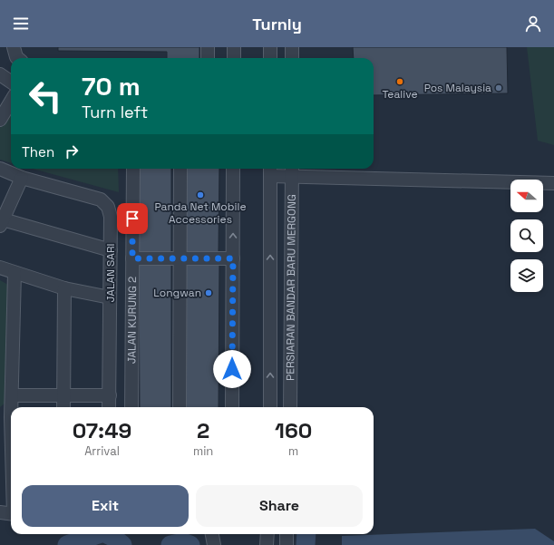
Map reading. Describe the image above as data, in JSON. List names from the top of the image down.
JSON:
{
  "streets": {
    "street": ["JALAN SARI", "PERSIARAN BANDAR BARU MERGONG", "JALAN KURUNG 2"]
  },
  "places": [
    "Tealive",
    "Pos Malaysia",
    "Panda Net Mobile Accessories",
    "Longwan"
  ],
  "north": "left",
  "page": {
    "header": "Turnly",
    "turn": ["70 m", "Turn left"],
    "then": "Then",
    "eta": [
      "07:49",
      "Arrival",
      "2",
      "min",
      "160",
      "m"
    ],
    "buttons": ["Exit", "Share"]
  }
}
